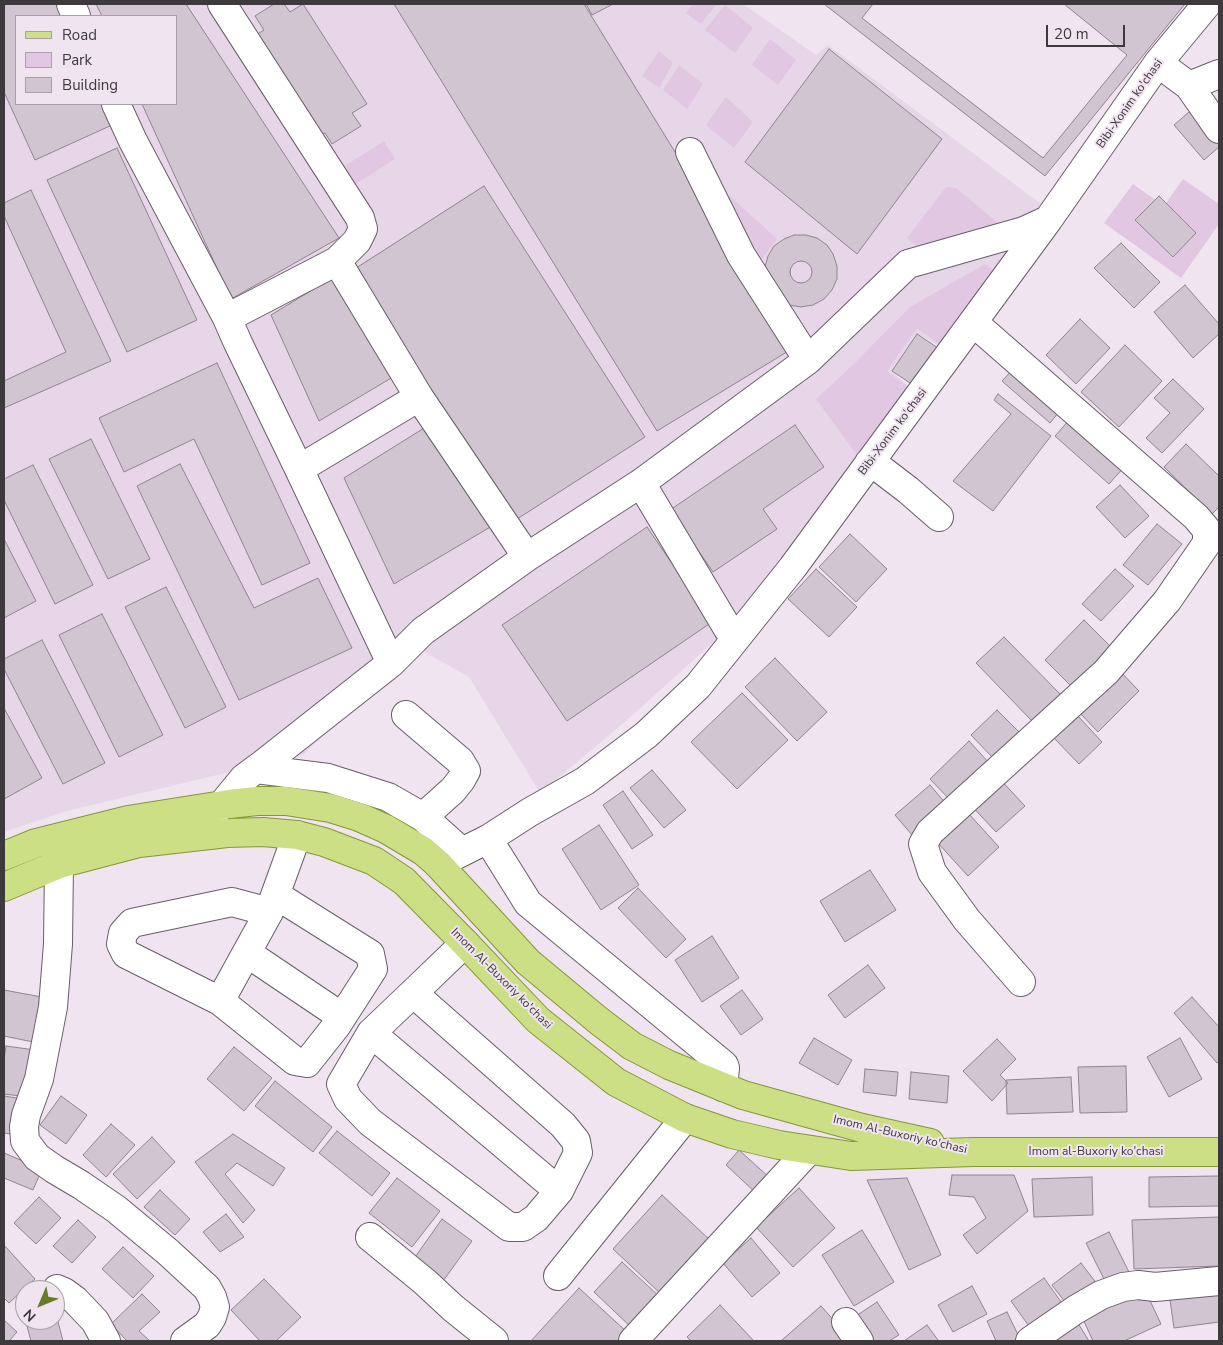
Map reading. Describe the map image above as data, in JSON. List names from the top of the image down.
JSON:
{
  "streets": {
    "main road": ["Imom Al-Buxoriy ko'chasi", "Imom al-Buxoriy ko'chasi"],
    "street": ["Bibi-Xonim ko'chasi"]
  },
  "crossings": [
    ["Bibi-Xonim ko'chasi", "Imom Al-Buxoriy ko'chasi"],
    ["Imom Al-Buxoriy ko'chasi", "Imom al-Buxoriy ko'chasi"]
  ],
  "legend": ["Road", "Park", "Building"],
  "scale_bar": "20 m",
  "north": "bottom left"
}
